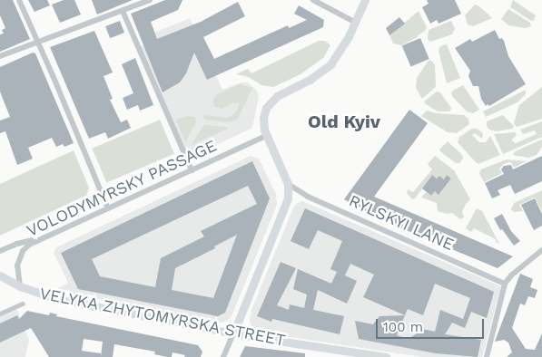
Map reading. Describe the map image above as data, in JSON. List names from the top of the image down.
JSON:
{
  "streets": {
    "main road": ["VELYKA ZHYTOMYRSKA STREET"],
    "street": ["VOLODYMYRSKY PASSAGE", "RYLSKYI LANE"]
  },
  "crossings": [
    ["VOLODYMYRSKY PASSAGE", "VELYKA ZHYTOMYRSKA STREET"]
  ],
  "districts": ["Old Kyiv"],
  "scale_bar": "100 m"
}
